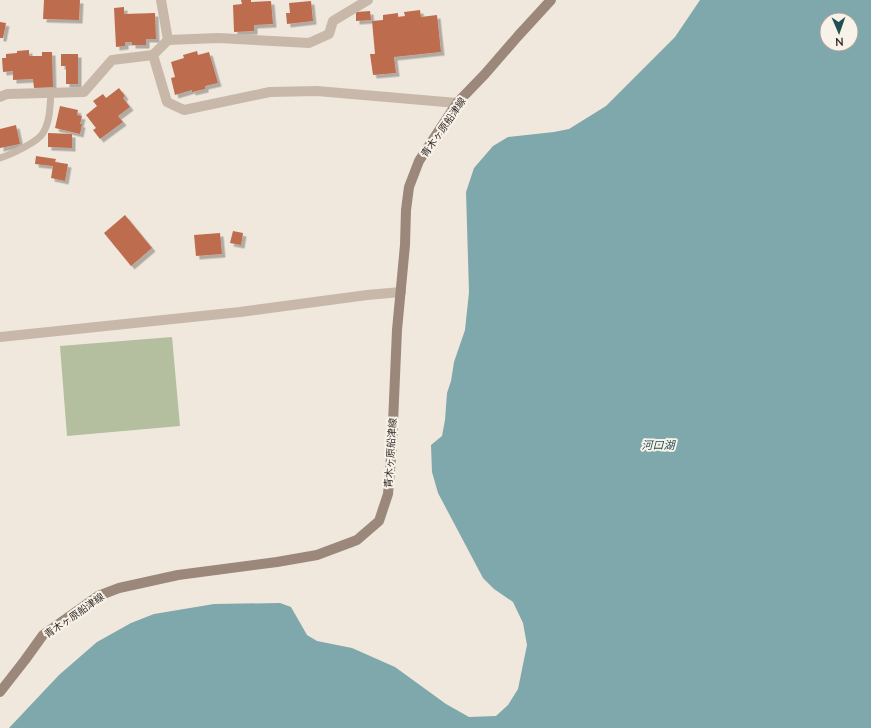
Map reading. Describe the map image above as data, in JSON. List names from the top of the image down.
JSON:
{
  "streets": {
    "main road": ["青木ヶ原船津線"]
  },
  "water": ["河口湖"],
  "north": "bottom"
}
